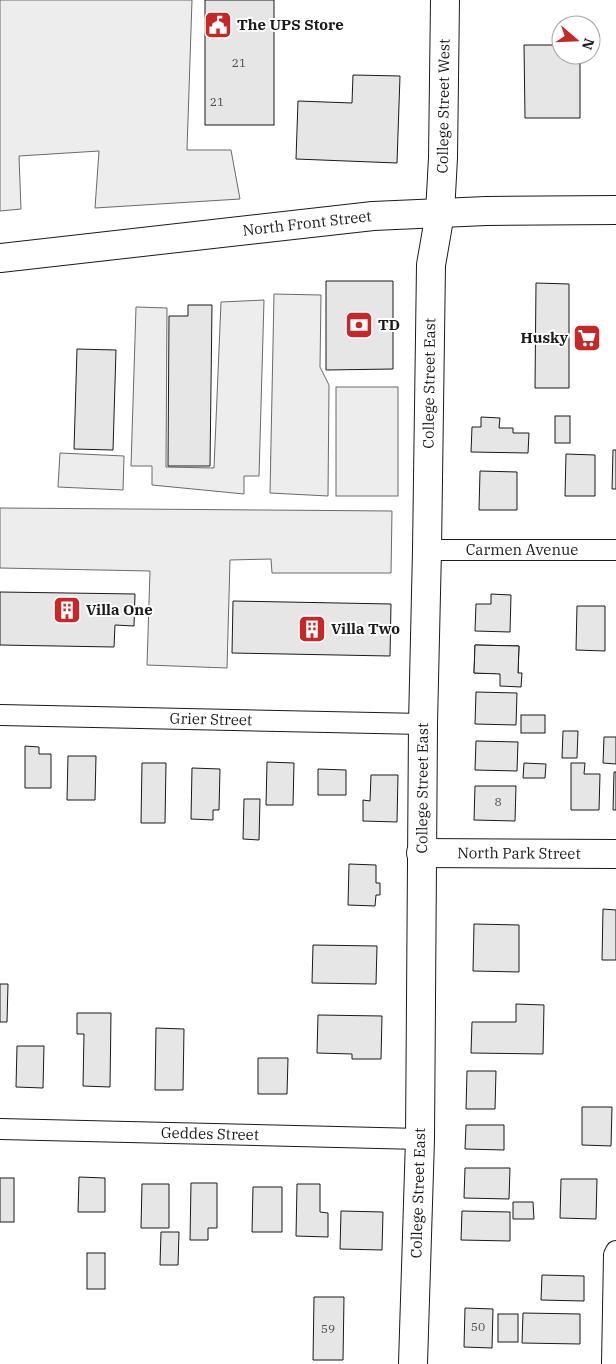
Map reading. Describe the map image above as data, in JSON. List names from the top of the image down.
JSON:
{
  "streets": {
    "main road": [
      "College Street West",
      "North Front Street",
      "College Street East",
      "North Park Street"
    ],
    "street": ["Carmen Avenue", "Grier Street", "Geddes Street"]
  },
  "crossings": [
    ["College Street West", "North Front Street"],
    ["College Street West", "College Street East"],
    ["North Front Street", "College Street East"],
    ["College Street East", "Carmen Avenue"],
    ["College Street East", "Grier Street"],
    ["College Street East", "North Park Street"],
    ["College Street East", "Geddes Street"]
  ],
  "places": {
    "public building": ["The UPS Store"],
    "bank": ["TD"],
    "supermarket": ["Husky"],
    "building": ["Villa One", "Villa Two"]
  },
  "house_numbers": [
    "21",
    "21",
    "8",
    "50",
    "59"
  ],
  "north": "right"
}
